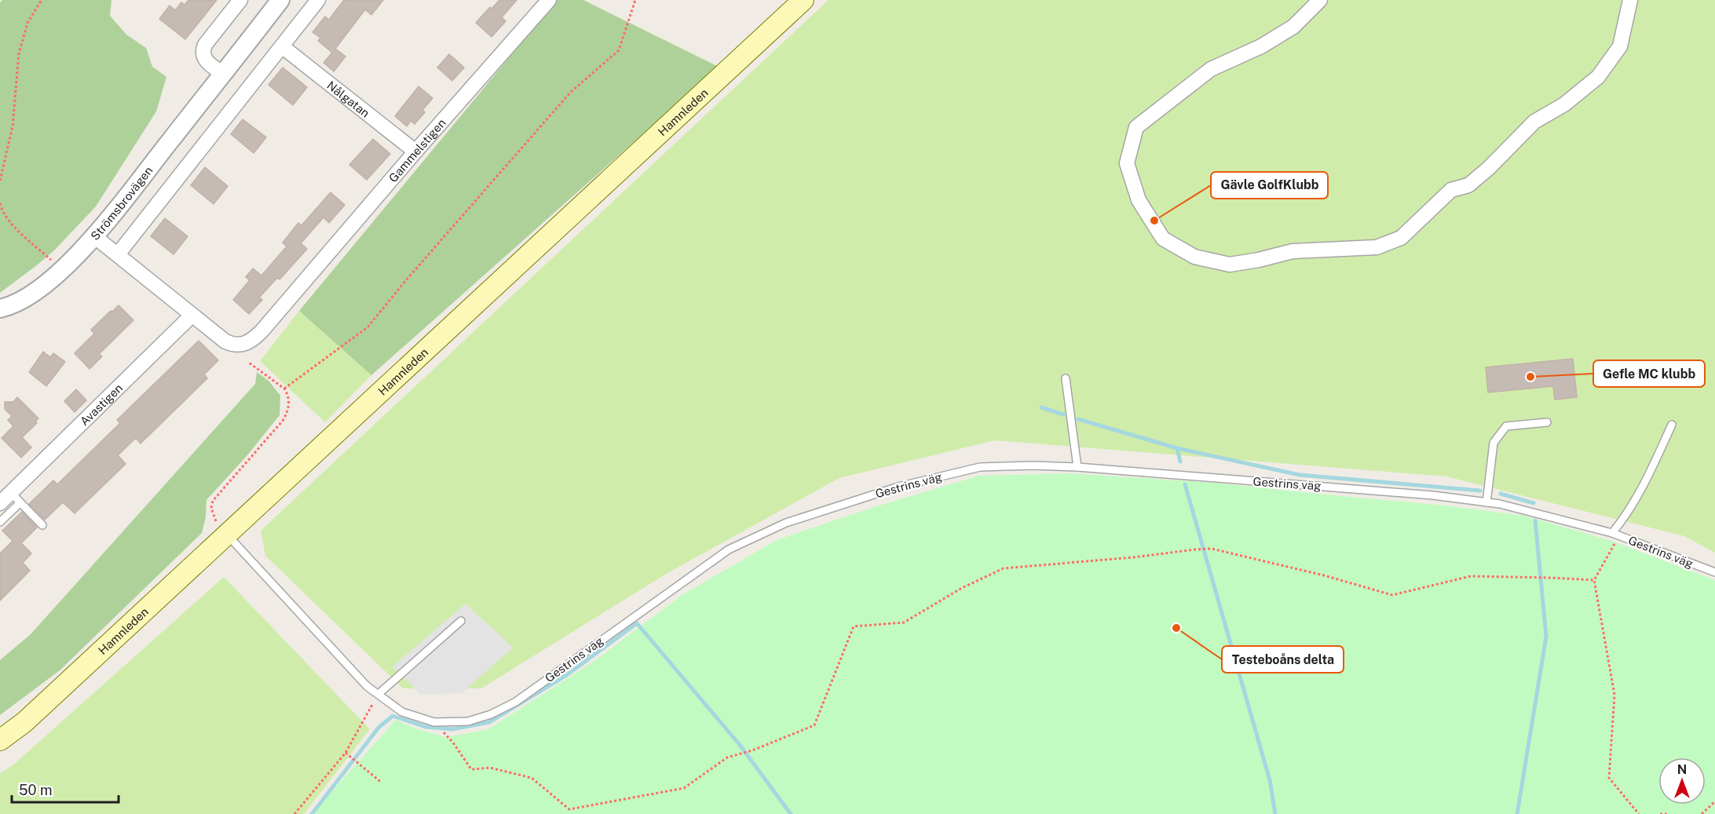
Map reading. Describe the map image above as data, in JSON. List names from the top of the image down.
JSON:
{
  "streets": {
    "main road": ["Hamnleden"],
    "street": [
      "Nålgatan",
      "Gammelstigen",
      "Strömsbrovägen",
      "Avastigen"
    ],
    "lane": ["Gestrins väg"]
  },
  "crossings": [
    ["Nålgatan", "Gammelstigen"],
    ["Hamnleden", "Gestrins väg"],
    ["Gammelstigen", "Avastigen"]
  ],
  "places": ["Gävle GolfKlubb", "Gefle MC klubb", "Testeboåns delta"],
  "scale_bar": "50 m",
  "north": "top"
}
